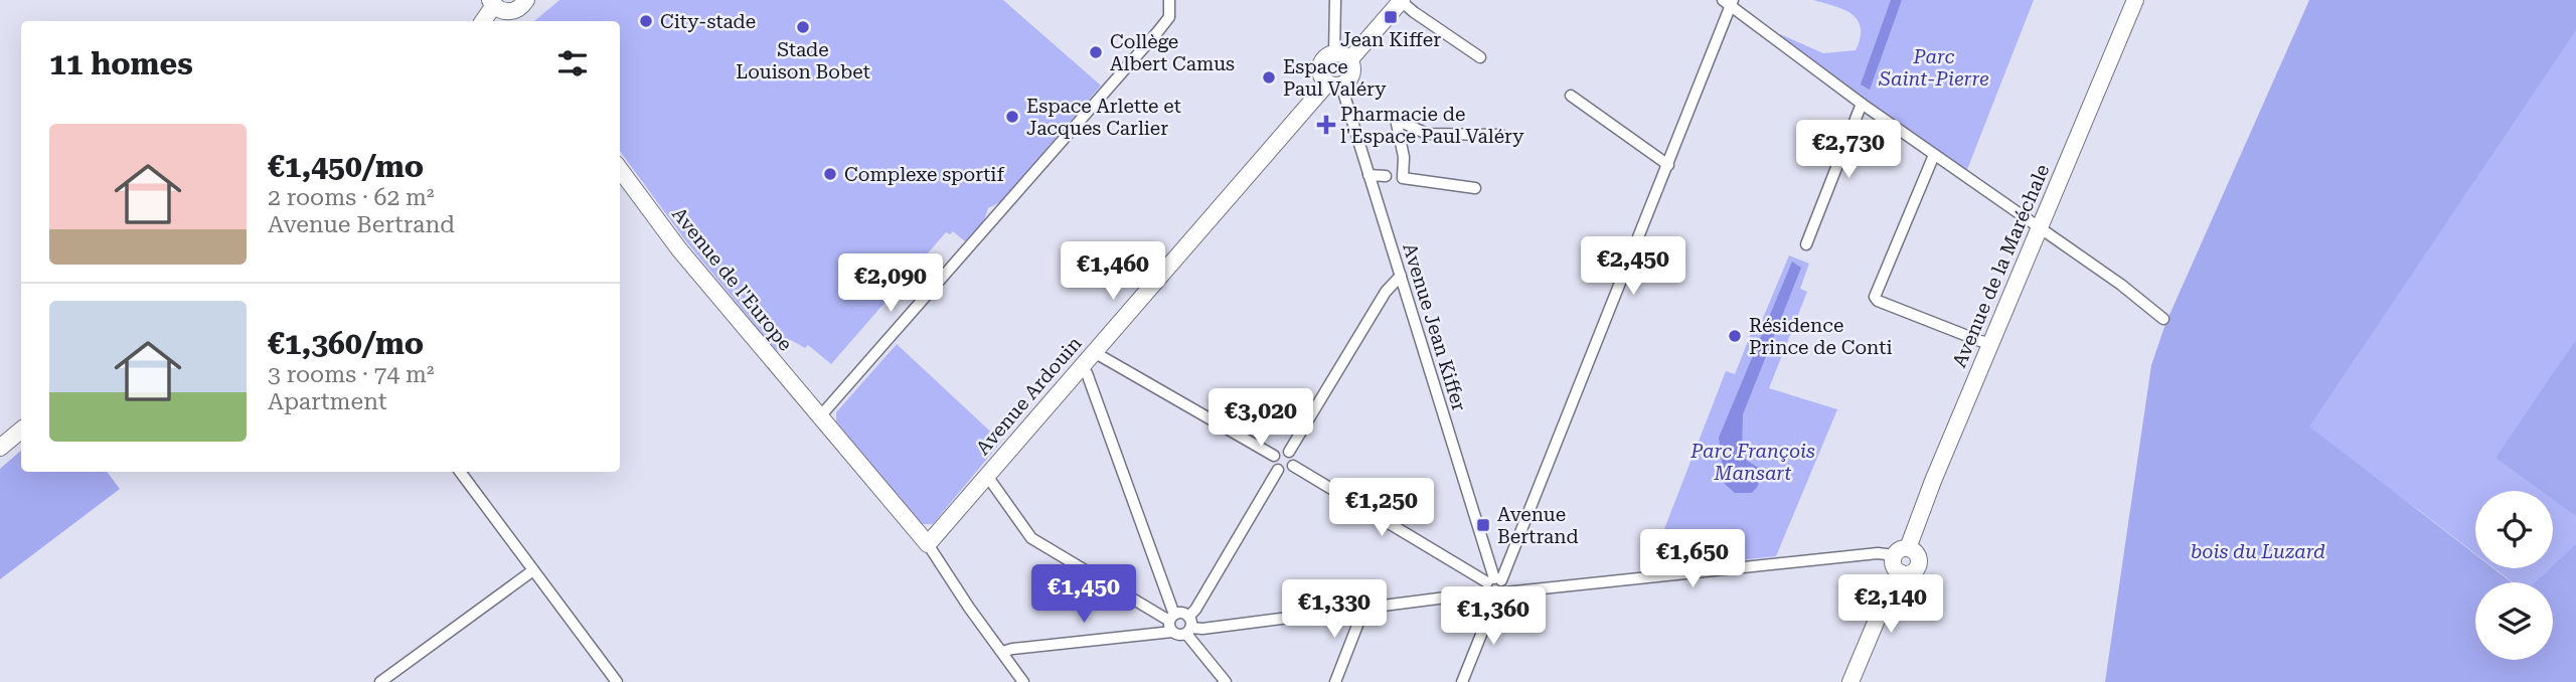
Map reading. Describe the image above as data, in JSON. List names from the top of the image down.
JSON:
{
  "streets": {
    "street": [
      "Avenue de la Maréchale",
      "Avenue de l'Europe",
      "Avenue Jean Kiffer",
      "Avenue Ardouin"
    ]
  },
  "crossings": [
    ["Avenue de l'Europe", "Avenue Ardouin"],
    ["Avenue Jean Kiffer", "Avenue Ardouin"]
  ],
  "parks": ["Parc Saint-Pierre", "Parc François Mansart", "bois du Luzard"],
  "places": {
    "transit": ["Jean Kiffer", "Avenue Bertrand"],
    "other": [
      "City-stade",
      "Stade Louison Bobet",
      "Collège Albert Camus",
      "Espace Paul Valéry",
      "Espace Arlette et Jacques Carlier",
      "Complexe sportif",
      "Résidence Prince de Conti"
    ],
    "health": ["Pharmacie de l'Espace Paul Valéry"]
  },
  "page": {
    "heading": "11 homes",
    "list": [
      {
        "name": "€1,450/mo",
        "note": "2 rooms · 62 m² · Avenue Bertrand"
      },
      {
        "name": "€1,360/mo",
        "note": "3 rooms · 74 m² · Apartment"
      }
    ],
    "price": [
      "€2,730",
      "€2,450",
      "€1,460",
      "€2,090",
      "€3,020",
      "€1,250",
      "€1,650",
      "€1,450",
      "€2,140",
      "€1,330",
      "€1,360"
    ]
  }
}
